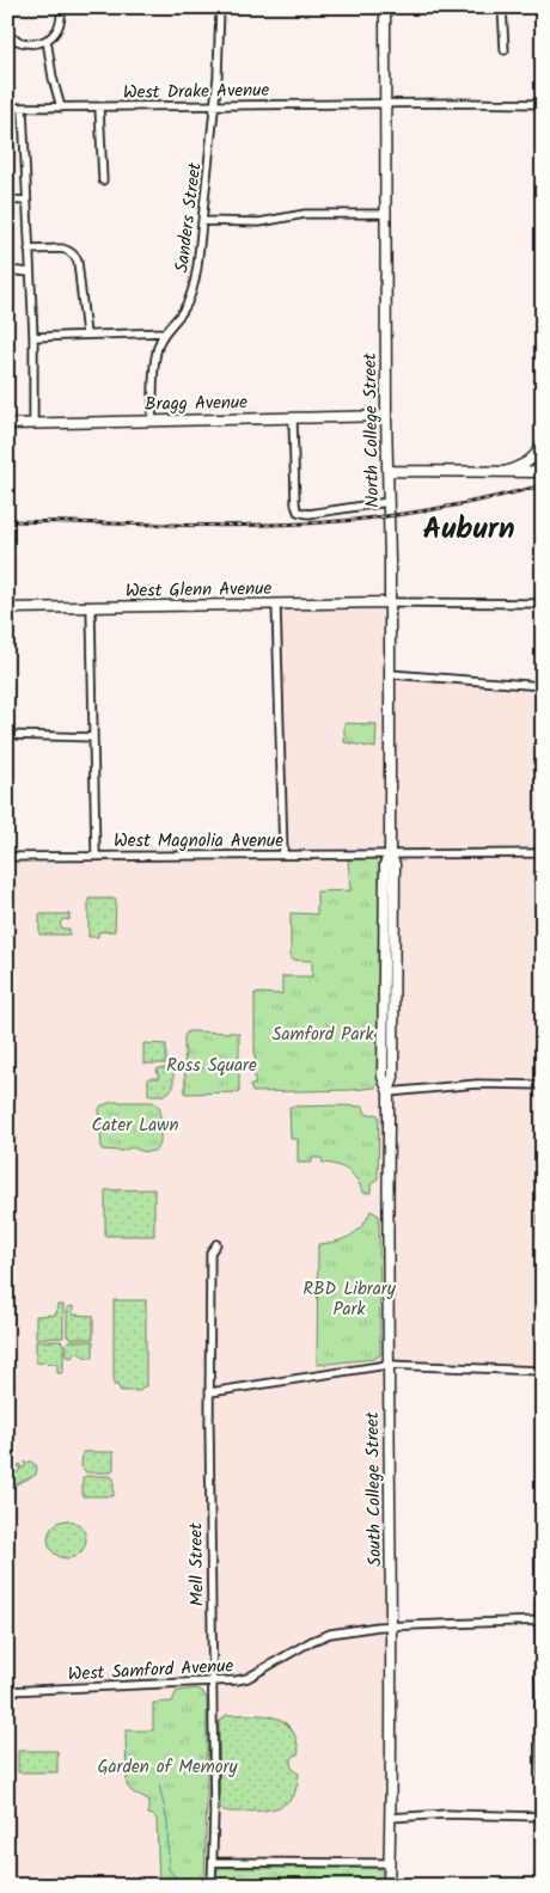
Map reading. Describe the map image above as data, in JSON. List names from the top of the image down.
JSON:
{
  "streets": {
    "main road": [
      "Bragg Avenue",
      "North College Street",
      "West Glenn Avenue",
      "South College Street"
    ],
    "street": [
      "West Drake Avenue",
      "Sanders Street",
      "West Magnolia Avenue",
      "Mell Street",
      "West Samford Avenue"
    ]
  },
  "crossings": [
    ["West Drake Avenue", "Sanders Street"],
    ["West Drake Avenue", "North College Street"],
    ["Sanders Street", "Bragg Avenue"],
    ["Bragg Avenue", "North College Street"],
    ["North College Street", "West Glenn Avenue"],
    ["North College Street", "West Magnolia Avenue"],
    ["North College Street", "South College Street"],
    ["West Magnolia Avenue", "South College Street"],
    ["South College Street", "West Samford Avenue"],
    ["Mell Street", "West Samford Avenue"]
  ],
  "districts": ["Auburn"],
  "parks": [
    "Samford Park",
    "Ross Square",
    "Cater Lawn",
    "RBD Library Park",
    "Garden of Memory"
  ]
}
